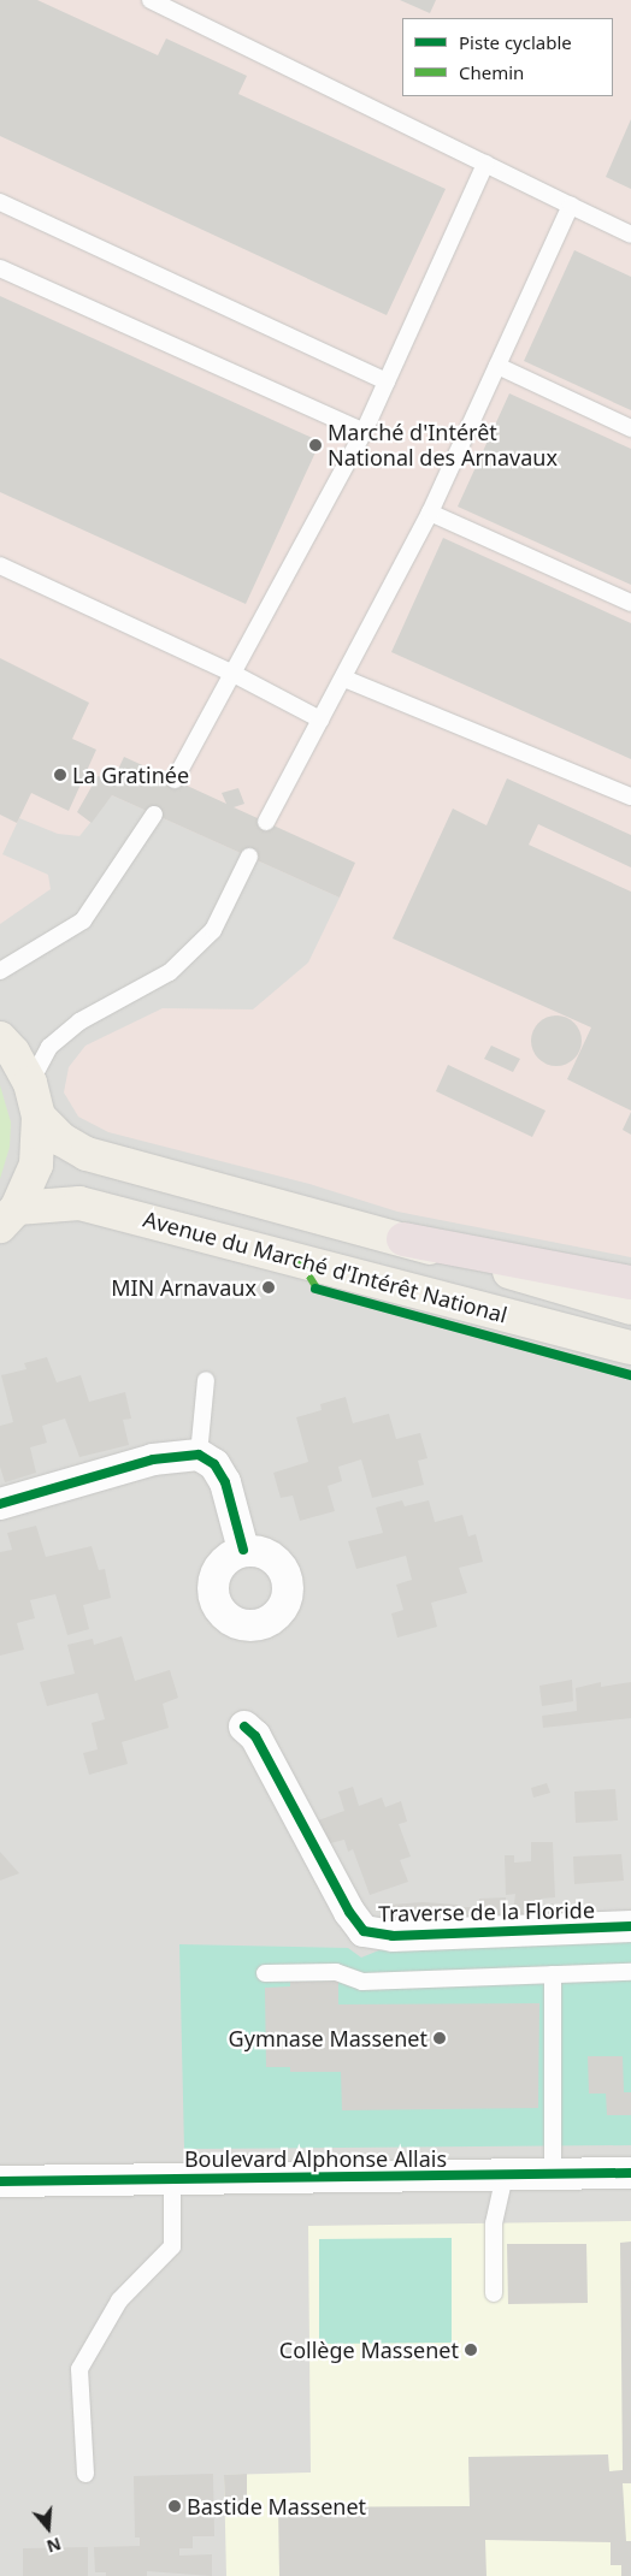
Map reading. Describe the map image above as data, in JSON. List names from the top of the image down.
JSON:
{
  "streets": {
    "main road": ["Avenue du Marché d'Intérêt National"],
    "street": ["Traverse de la Floride", "Boulevard Alphonse Allais"]
  },
  "places": [
    "Marché d'Intérêt National des Arnavaux",
    "La Gratinée",
    "MIN Arnavaux",
    "Gymnase Massenet",
    "Collège Massenet",
    "Bastide Massenet"
  ],
  "legend": ["Piste cyclable", "Chemin"],
  "north": "bottom"
}
